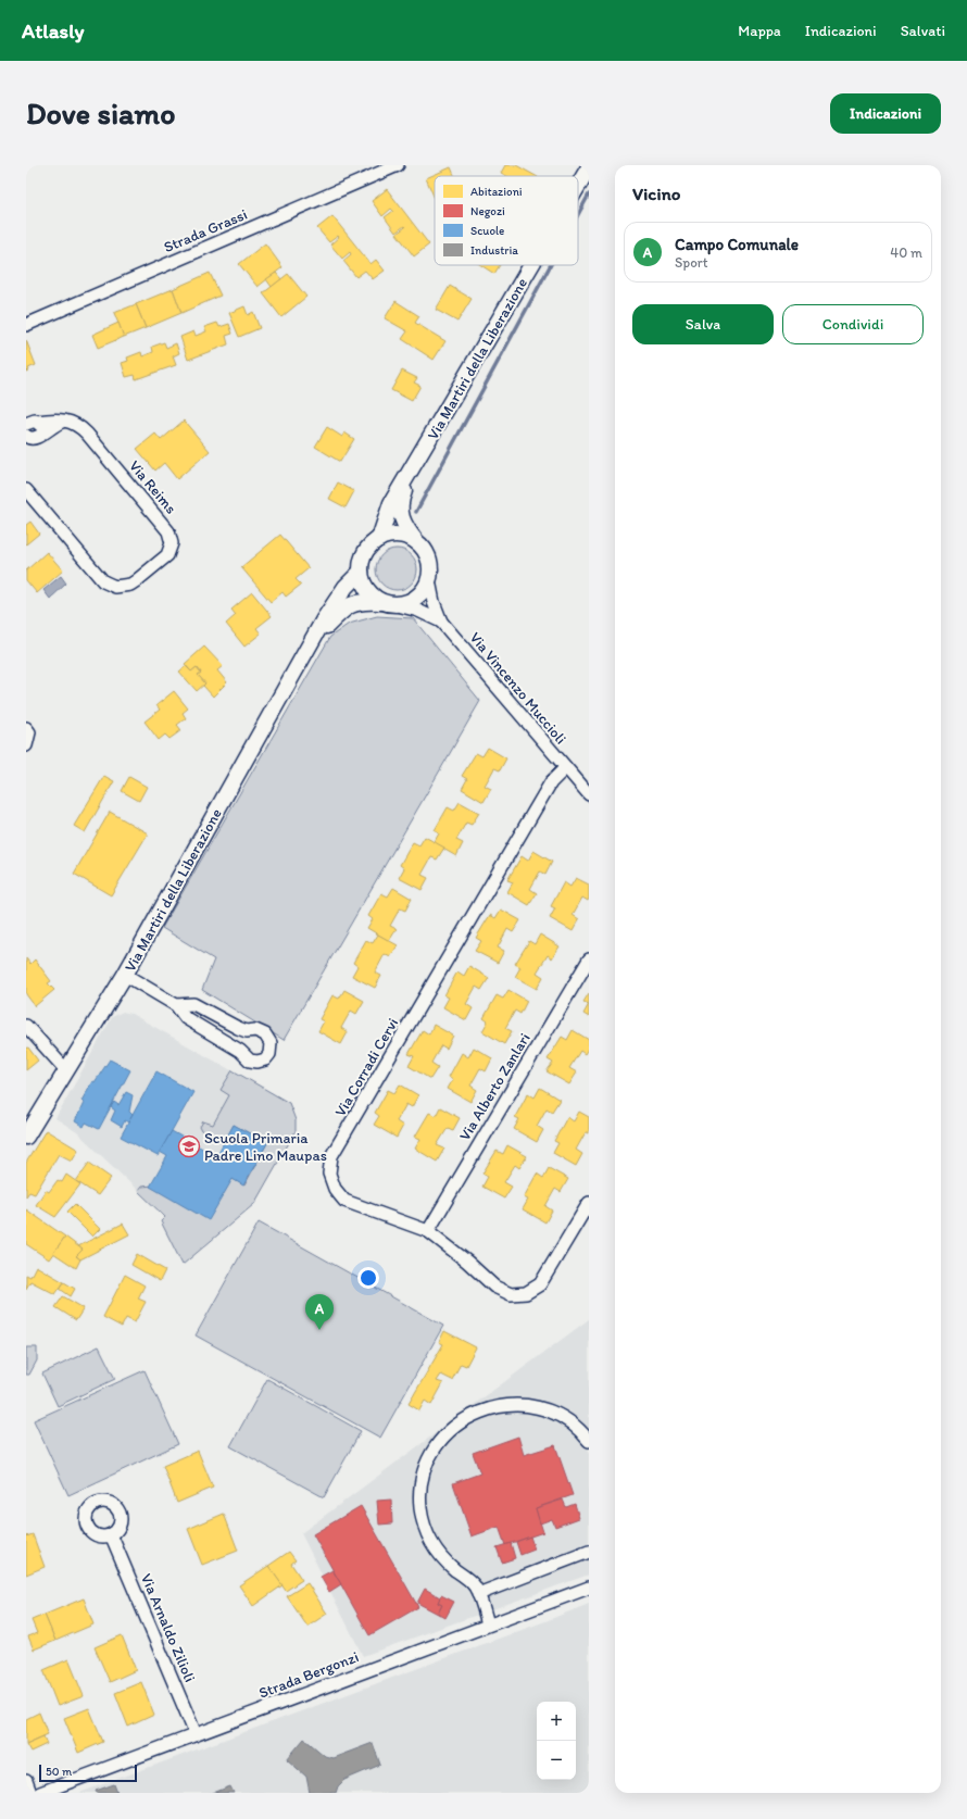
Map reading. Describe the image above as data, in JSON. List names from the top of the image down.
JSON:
{
  "streets": {
    "street": [
      "Strada Grassi",
      "Via Martiri della Liberazione",
      "Via Reims",
      "Via Vincenzo Muccioli",
      "Via Corradi Cervi",
      "Via Alberto Zanlari",
      "Via Arnaldo Zilioli",
      "Strada Bergonzi"
    ]
  },
  "crossings": [
    ["Via Vincenzo Muccioli", "Via Corradi Cervi"],
    ["Via Corradi Cervi", "Via Alberto Zanlari"],
    ["Via Arnaldo Zilioli", "Strada Bergonzi"]
  ],
  "places": {
    "school or university": ["Scuola Primaria Padre Lino Maupas"]
  },
  "legend": [
    "Abitazioni",
    "Negozi",
    "Scuole",
    "Industria"
  ],
  "scale_bar": "50 m",
  "page": {
    "header": "Atlasly",
    "nav": ["Mappa", "Indicazioni", "Salvati"],
    "buttons": [
      "Indicazioni",
      ["Salva", "Condividi"]
    ],
    "title": "Dove siamo",
    "heading": "Vicino",
    "list": [
      {
        "mark": "A",
        "name": "Campo Comunale",
        "note": "Sport",
        "value": "40 m"
      }
    ],
    "pins": "A",
    "map_buttons": ["+", "−"],
    "scale": "50 m"
  }
}
